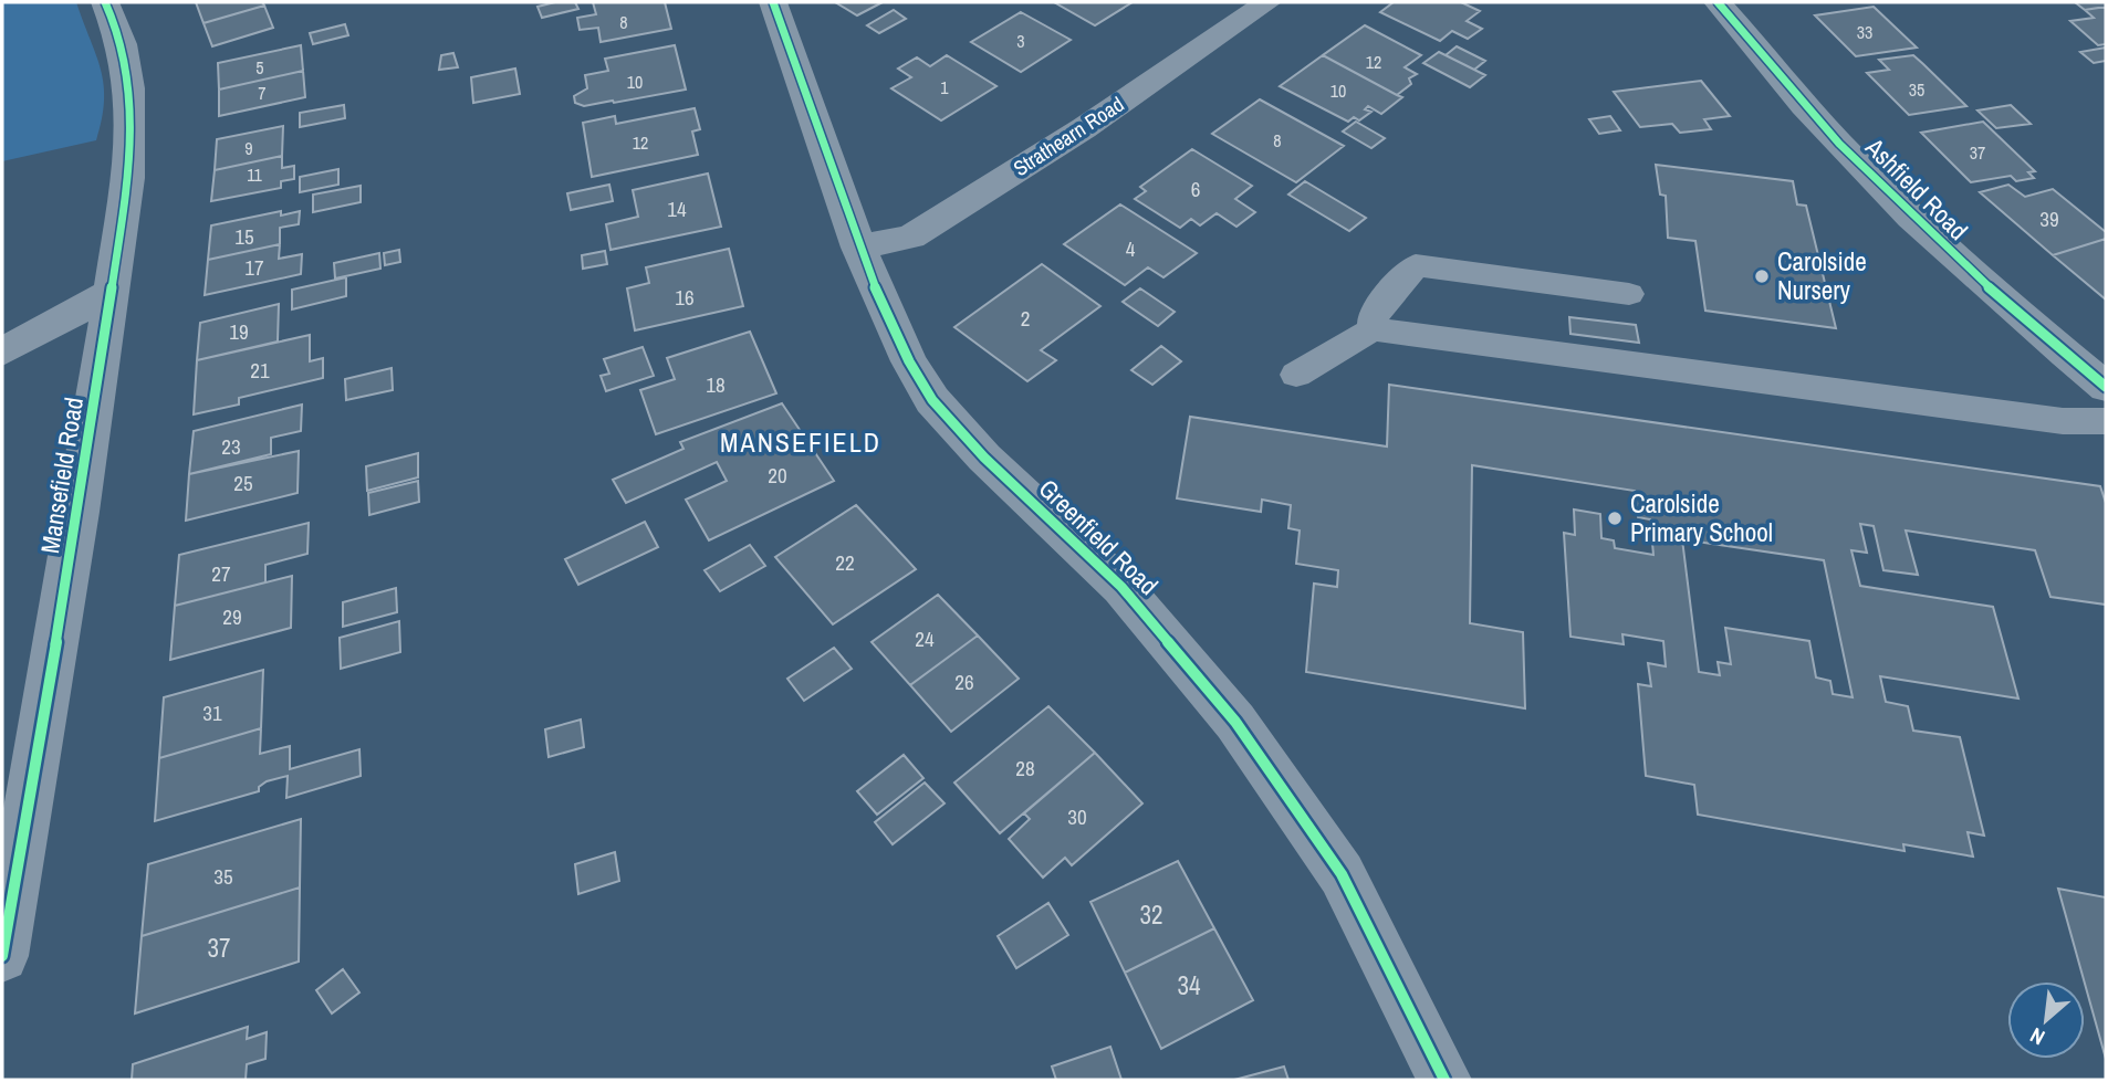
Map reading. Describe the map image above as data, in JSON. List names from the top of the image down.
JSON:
{
  "streets": {
    "street": [
      "Strathearn Road",
      "Ashfield Road",
      "Mansefield Road",
      "Greenfield Road"
    ]
  },
  "crossings": [
    ["Strathearn Road", "Greenfield Road"]
  ],
  "districts": ["MANSEFIELD"],
  "places": ["Carolside Nursery", "Carolside Primary School"],
  "house_numbers": [
    "8",
    "33",
    "3",
    "12",
    "5",
    "10",
    "1",
    "35",
    "10",
    "7",
    "8",
    "12",
    "9",
    "37",
    "11",
    "6",
    "14",
    "39",
    "15",
    "4",
    "17",
    "16",
    "2",
    "19",
    "21",
    "18",
    "23",
    "20",
    "25",
    "22",
    "27",
    "29",
    "24",
    "26",
    "31",
    "28",
    "30",
    "35",
    "32",
    "37",
    "34"
  ],
  "north": "bottom left"
}
